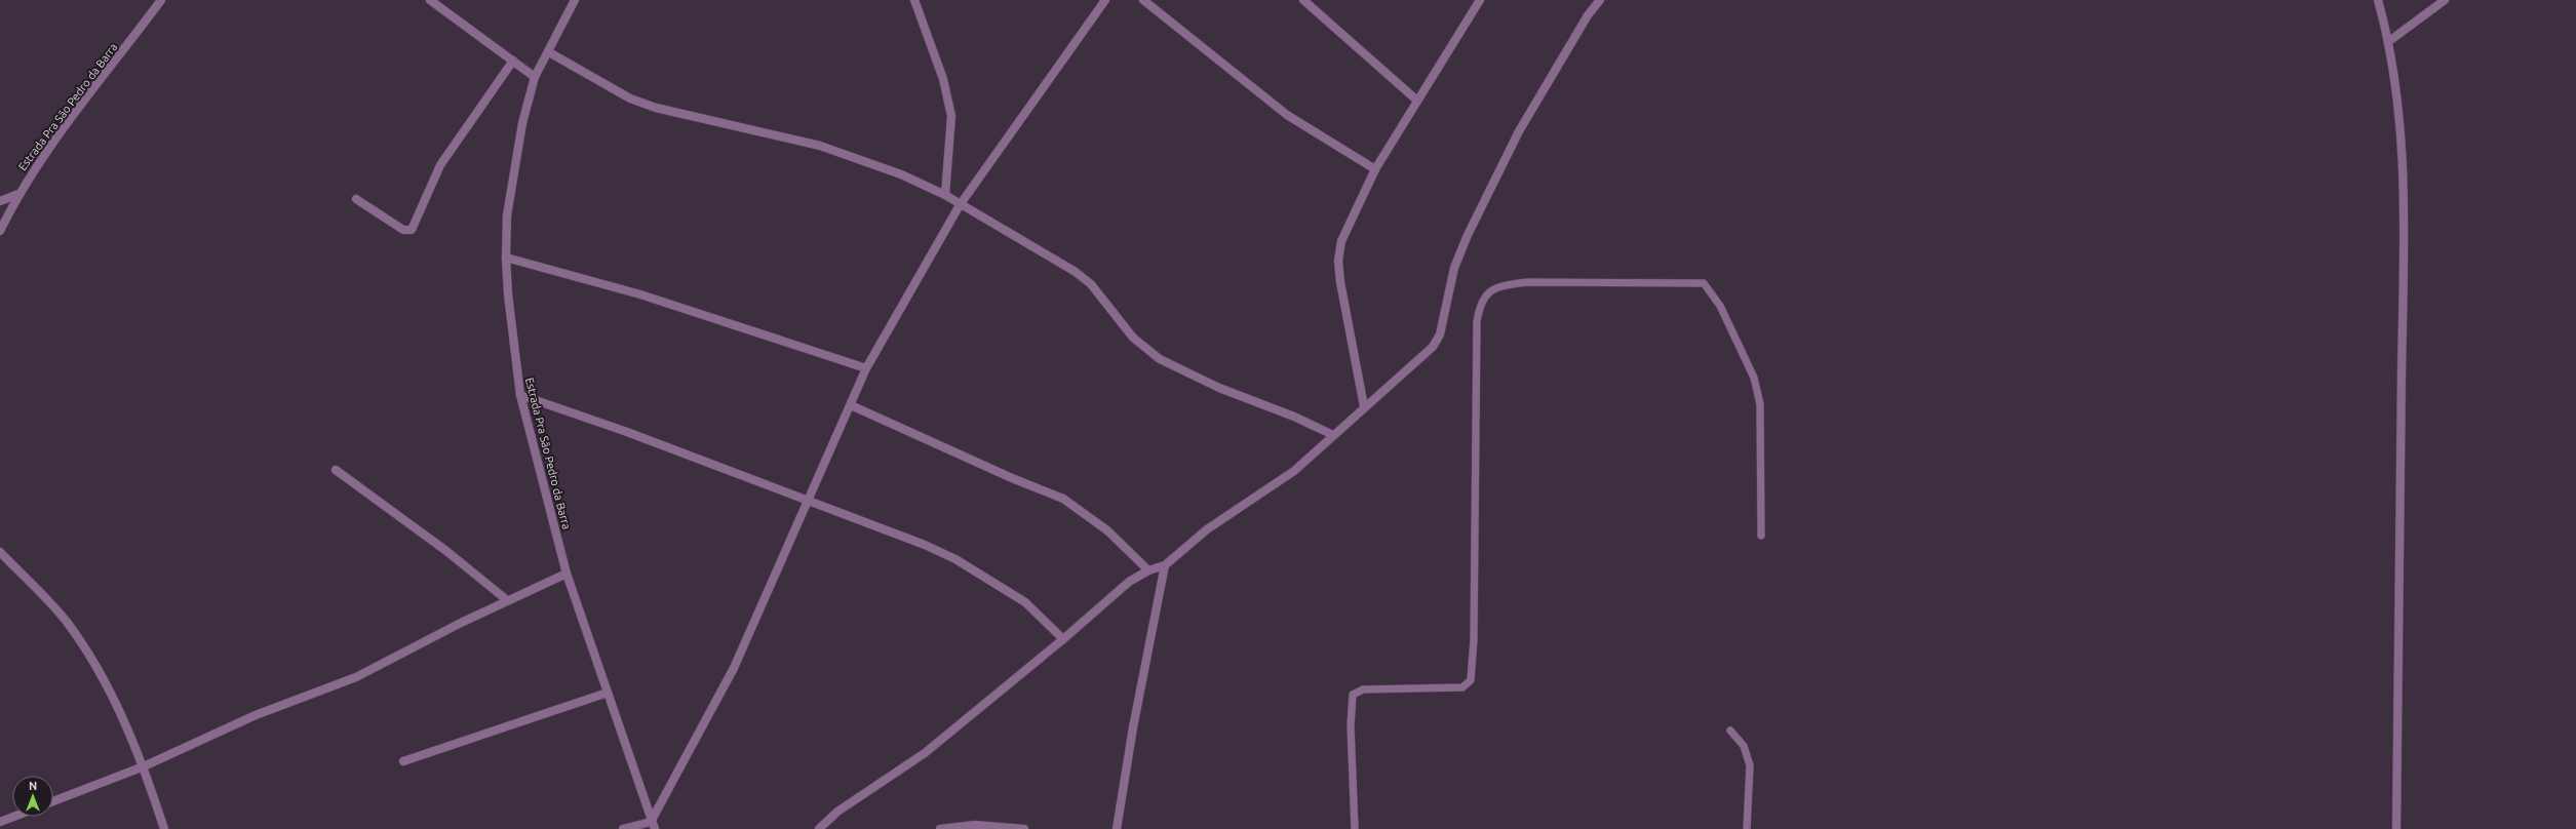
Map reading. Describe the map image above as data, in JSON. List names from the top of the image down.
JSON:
{
  "streets": {
    "street": ["Estrada Pra São Pedro da Barra"]
  },
  "north": "top"
}
